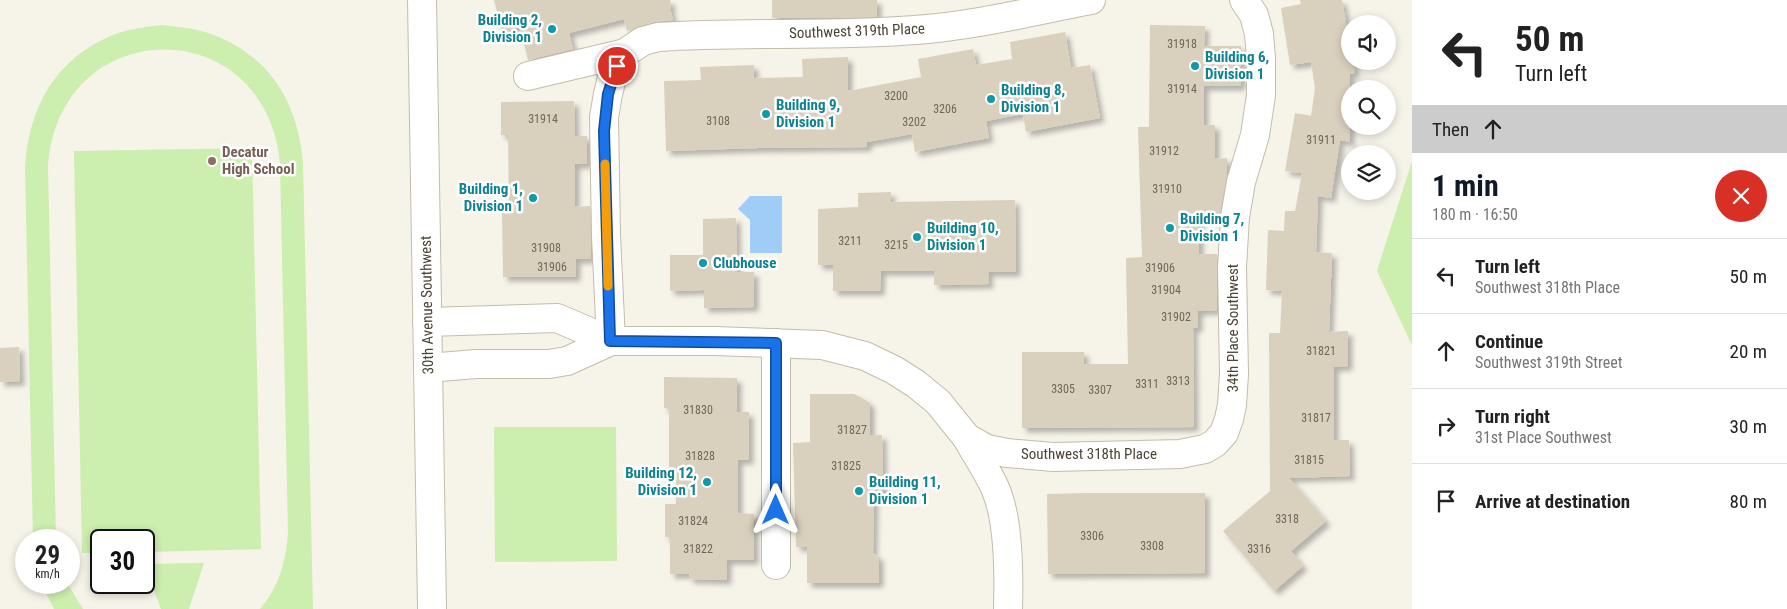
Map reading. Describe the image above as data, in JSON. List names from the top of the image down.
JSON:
{
  "streets": {
    "street": [
      "Southwest 319th Place",
      "30th Avenue Southwest",
      "34th Place Southwest",
      "Southwest 318th Place"
    ]
  },
  "crossings": [
    ["34th Place Southwest", "Southwest 318th Place"]
  ],
  "places": [
    "Building 2, Division 1",
    "Building 6, Division 1",
    "Building 8, Division 1",
    "Building 9, Division 1",
    "Decatur High School",
    "Building 1, Division 1",
    "Building 7, Division 1",
    "Building 10, Division 1",
    "Clubhouse",
    "Building 12, Division 1",
    "Building 11, Division 1"
  ],
  "house_numbers": [
    "31918",
    "31914",
    "3200",
    "3206",
    "31914",
    "3108",
    "3202",
    "31911",
    "31912",
    "31910",
    "3211",
    "3215",
    "31908",
    "31906",
    "31906",
    "31904",
    "31902",
    "31821",
    "3313",
    "3311",
    "3305",
    "3307",
    "31830",
    "31817",
    "31827",
    "31828",
    "31815",
    "31825",
    "3318",
    "31824",
    "3306",
    "3308",
    "31822",
    "3316"
  ],
  "page": {
    "turn": ["50 m", "Turn left"],
    "then": "Then",
    "heading": ["1 min", "180 m · 16:50"],
    "list": [
      {
        "name": "Turn left",
        "note": "Southwest 318th Place",
        "value": "50 m"
      },
      {
        "name": "Continue",
        "note": "Southwest 319th Street",
        "value": "20 m"
      },
      {
        "name": "Turn right",
        "note": "31st Place Southwest",
        "value": "30 m"
      },
      {
        "name": "Arrive at destination",
        "value": "80 m"
      }
    ],
    "speed": "29 km/h",
    "limit": "30"
  }
}
